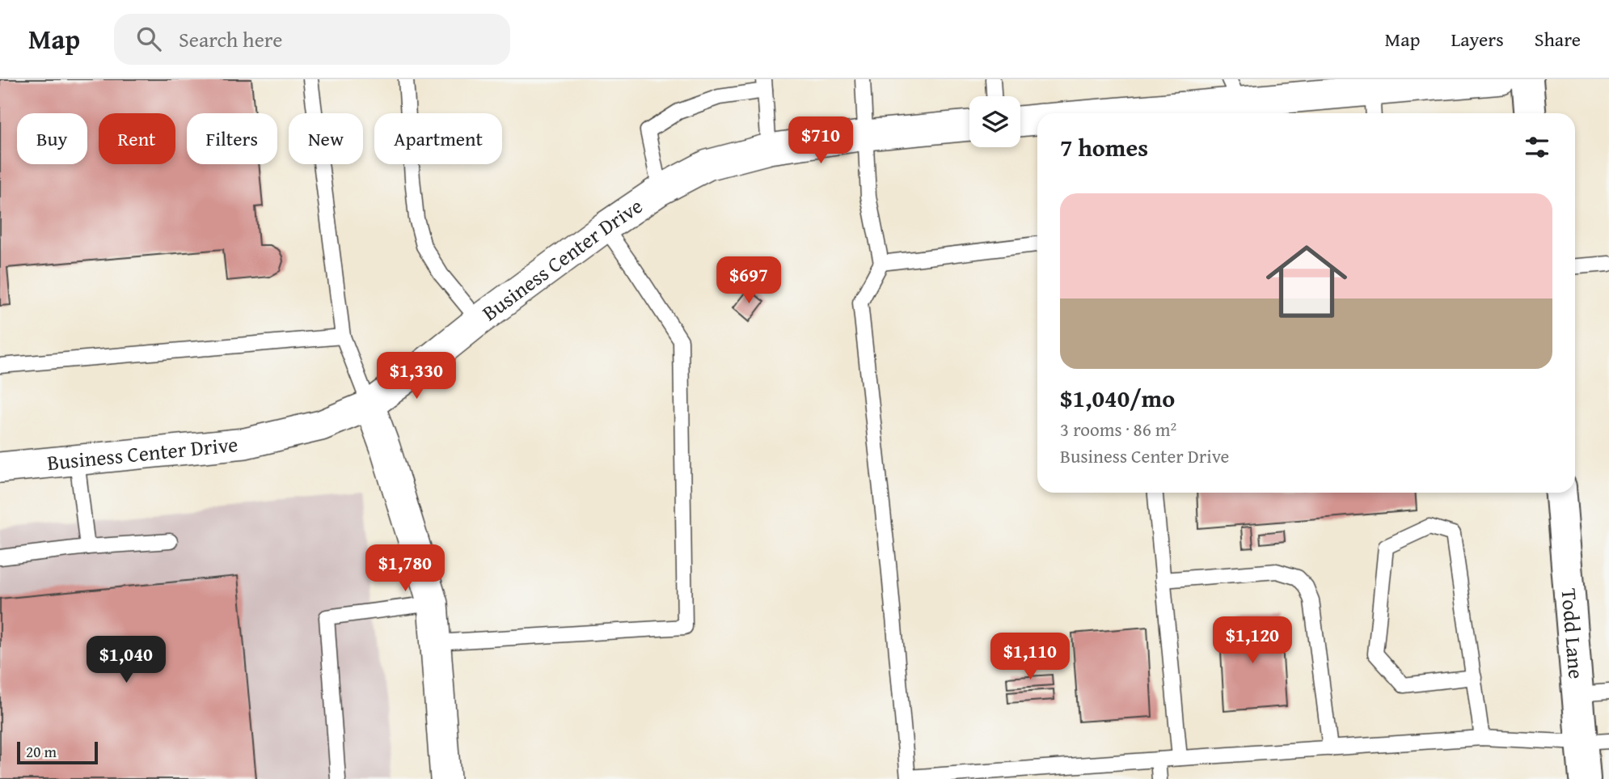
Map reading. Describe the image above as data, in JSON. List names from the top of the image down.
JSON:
{
  "streets": {
    "street": ["Business Center Drive", "Todd Lane"]
  },
  "scale_bar": "20 m",
  "page": {
    "header": "Map",
    "search": "Search here",
    "nav": ["Map", "Layers", "Share"],
    "chip": [
      "Buy",
      "Rent",
      "Filters",
      "New",
      "Apartment"
    ],
    "heading": "7 homes",
    "price": [
      "$710",
      "$697",
      "$1,330",
      "$1,780",
      "$1,120",
      "$1,110",
      "$1,040"
    ],
    "list": [
      {
        "name": "$1,040/mo",
        "note": "3 rooms · 86 m² · Business Center Drive"
      }
    ],
    "scale": "20 m"
  }
}
